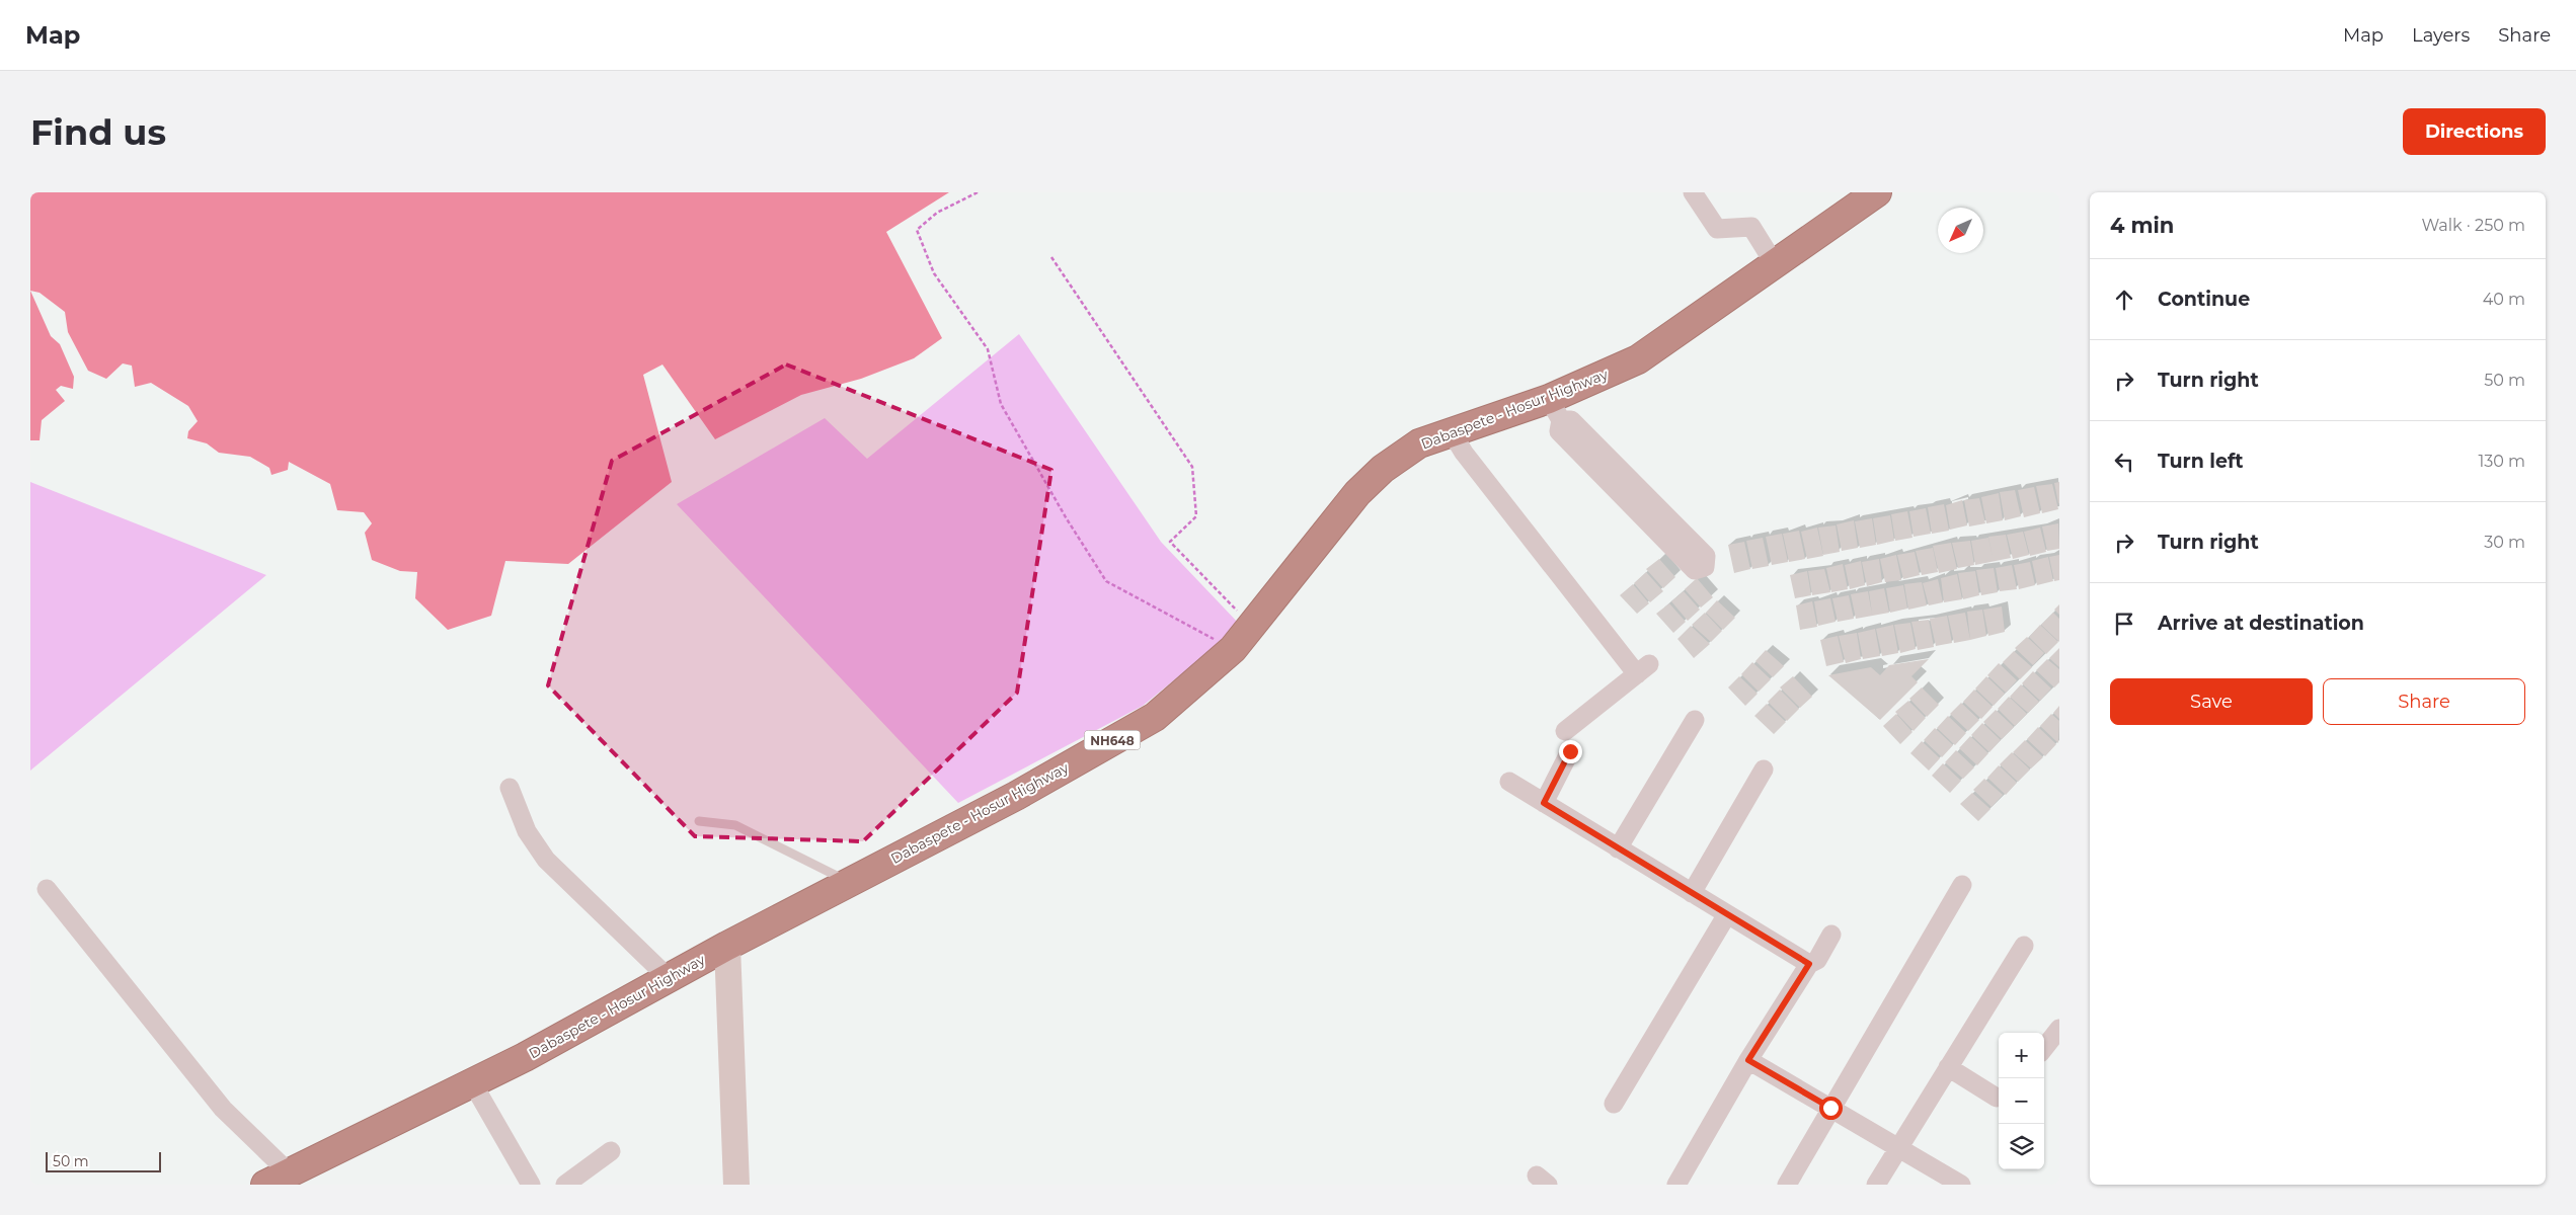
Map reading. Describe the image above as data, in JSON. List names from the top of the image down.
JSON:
{
  "streets": {
    "highway": ["Dabaspete - Hosur Highway", "NH648"]
  },
  "scale_bar": "50 m",
  "north": "bottom left",
  "page": {
    "header": "Map",
    "nav": ["Map", "Layers", "Share"],
    "buttons": [
      "Directions",
      ["Save", "Share"]
    ],
    "title": "Find us",
    "heading": ["4 min", "Walk · 250 m"],
    "list": [
      ["Continue", "40 m"],
      ["Turn right", "50 m"],
      ["Turn left", "130 m"],
      ["Turn right", "30 m"],
      "Arrive at destination"
    ],
    "map_buttons": ["+", "−"],
    "scale": "50 m"
  }
}
